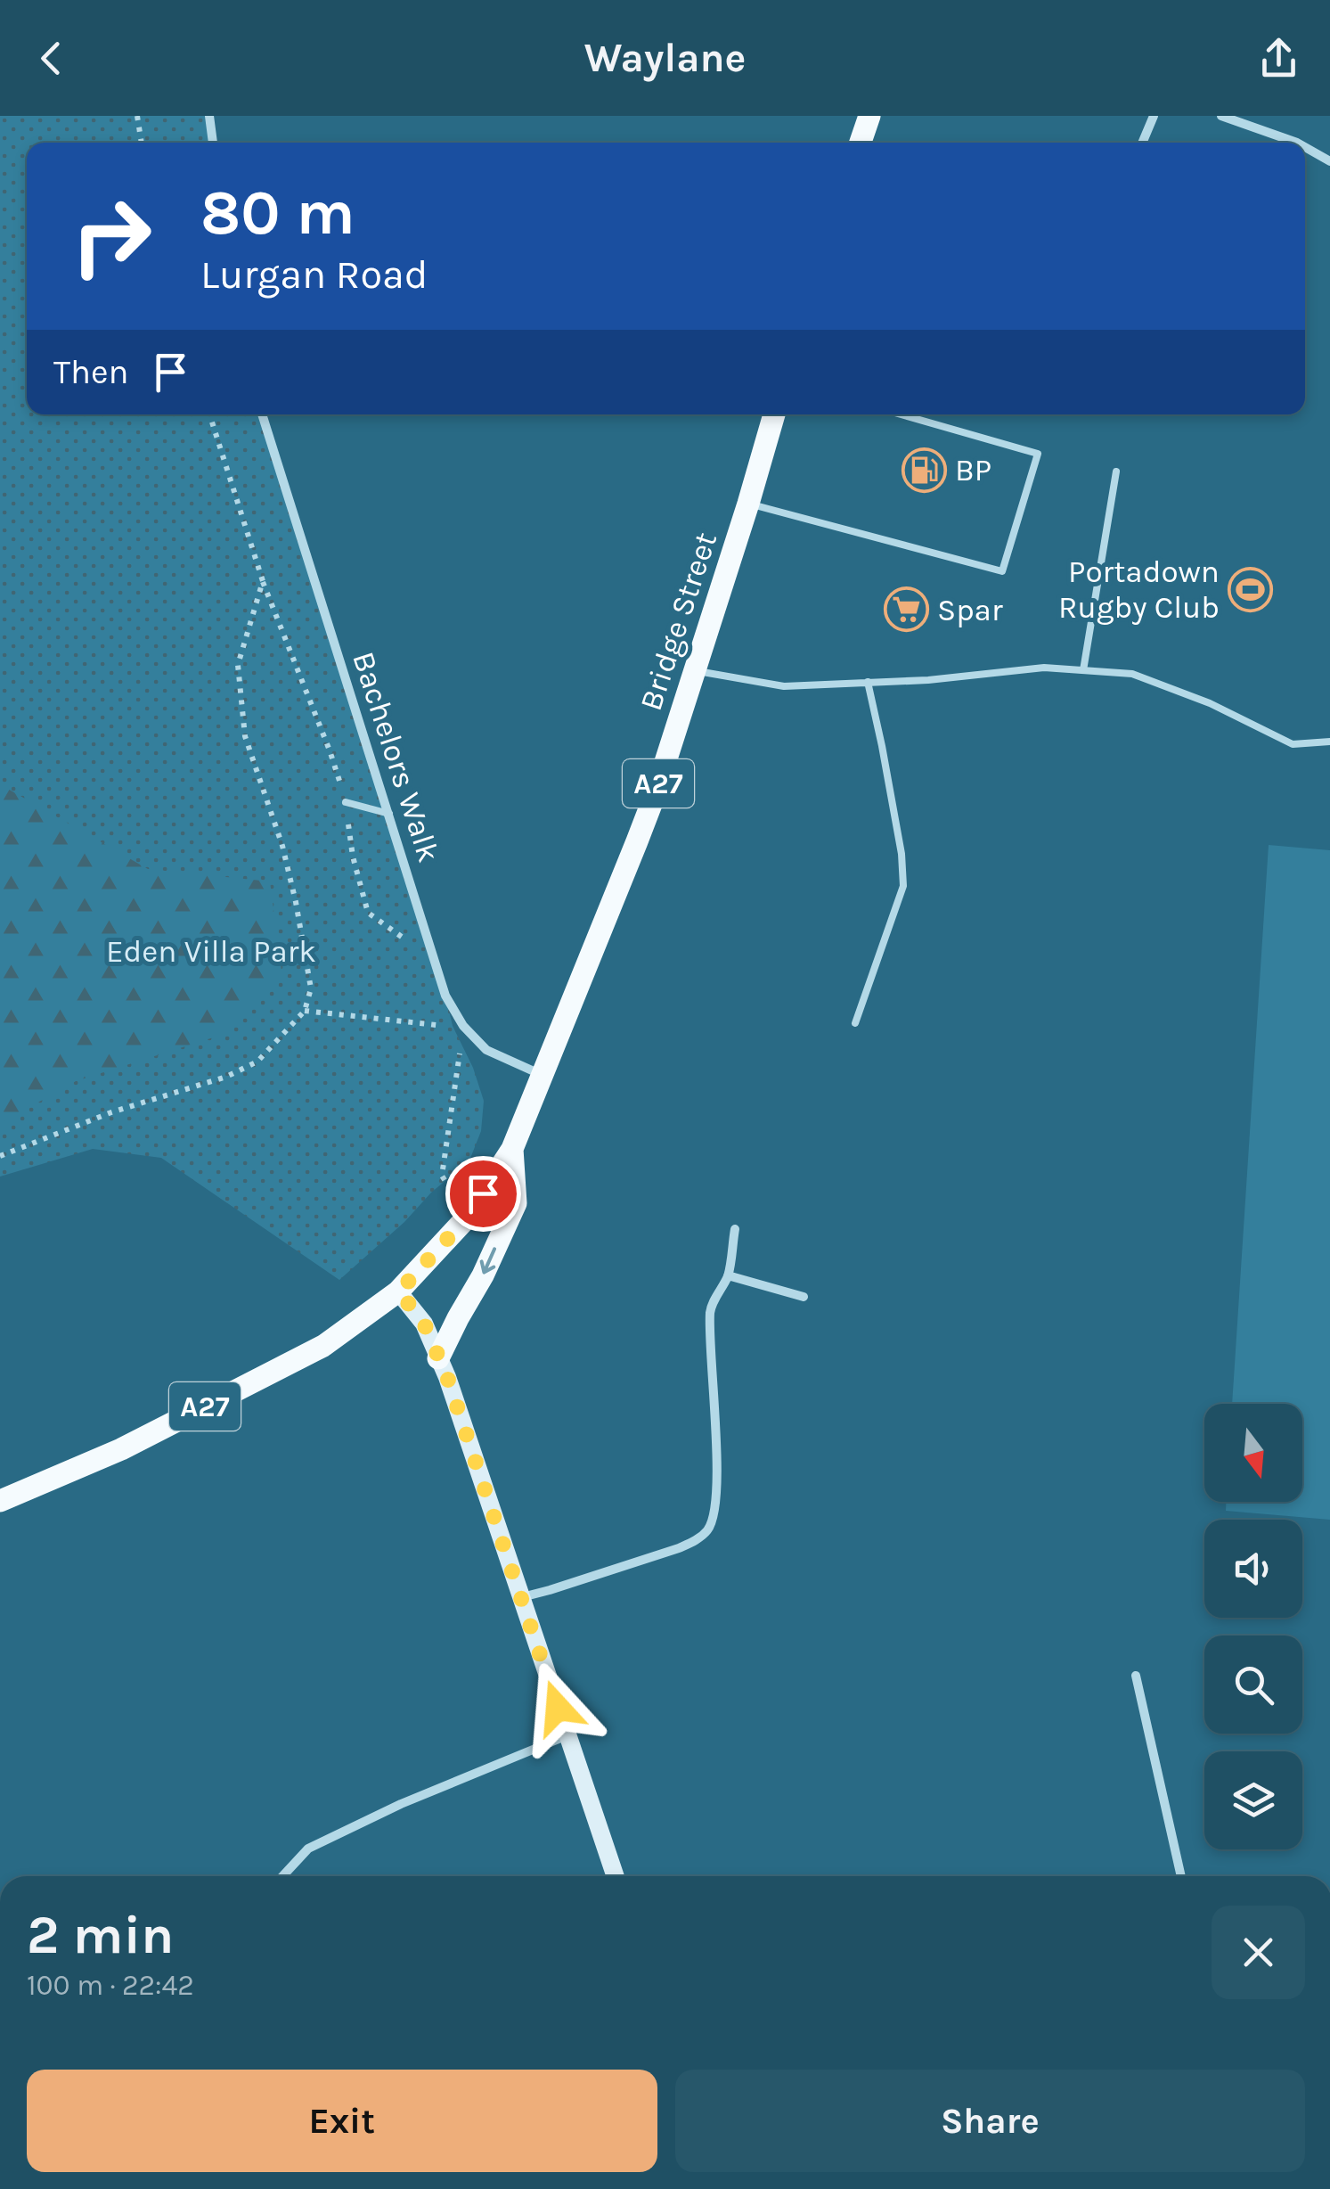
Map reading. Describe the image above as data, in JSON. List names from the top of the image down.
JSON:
{
  "streets": {
    "main road": ["Bridge Street", "A27"],
    "street": ["Bachelors Walk"]
  },
  "crossings": [
    ["Bridge Street", "Bachelors Walk"],
    ["Bridge Street", "A27"]
  ],
  "parks": ["Eden Villa Park"],
  "places": {
    "fuel station": ["BP"],
    "sports": ["Portadown Rugby Club"],
    "supermarket": ["Spar"]
  },
  "north": "bottom",
  "page": {
    "header": "Waylane",
    "turn": ["80 m", "Lurgan Road"],
    "then": "Then",
    "heading": ["2 min", "100 m · 22:42"],
    "buttons": ["Exit", "Share"]
  }
}
